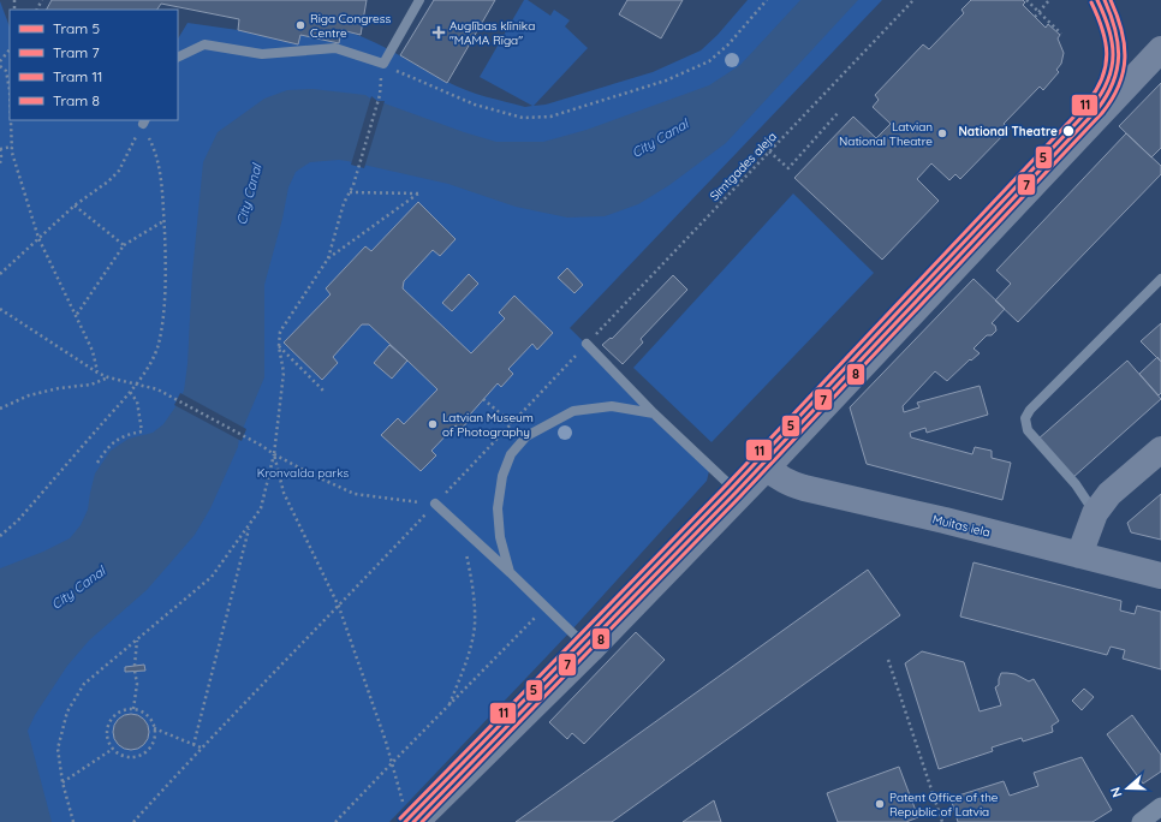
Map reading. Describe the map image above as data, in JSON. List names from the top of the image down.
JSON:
{
  "streets": {
    "street": ["Muitas iela"],
    "path": ["Simtgades aleja"]
  },
  "water": ["City Canal"],
  "parks": ["Kronvalda parks"],
  "places": {
    "other": [
      "Riga Congress Centre",
      "National Theatre",
      "Latvian National Theatre",
      "Latvian Museum of Photography",
      "Patent Office of the Republic of Latvia"
    ],
    "health": ["Auglības klīnika \"MAMA Rīga\""]
  },
  "lines": [
    "tram line 5",
    "tram line 7",
    "tram line 8",
    "tram line 11"
  ],
  "legend": [
    "Tram 5",
    "Tram 7",
    "Tram 11",
    "Tram 8"
  ],
  "north": "left"
}
